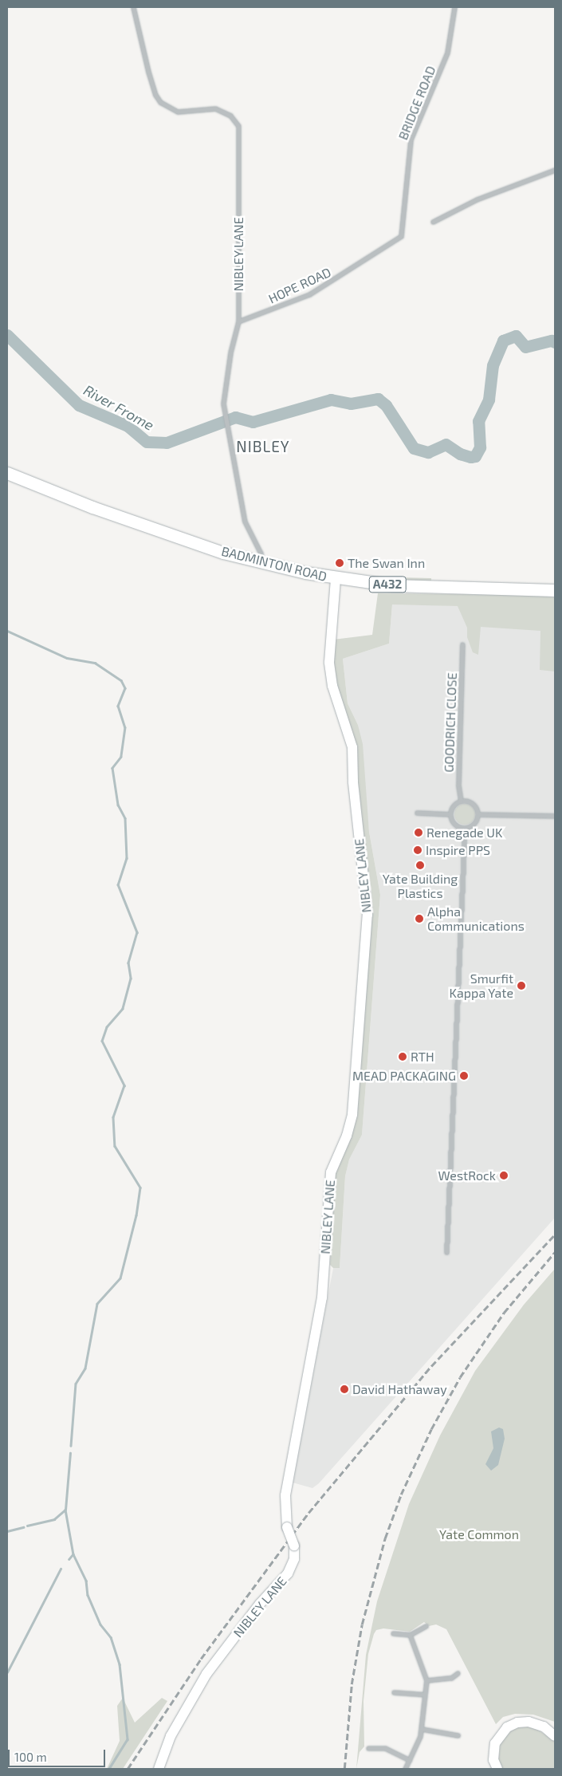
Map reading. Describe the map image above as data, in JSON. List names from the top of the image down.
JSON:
{
  "streets": {
    "main road": ["BADMINTON ROAD", "A432"],
    "street": [
      "BRIDGE ROAD",
      "NIBLEY LANE",
      "HOPE ROAD",
      "GOODRICH CLOSE"
    ]
  },
  "crossings": [
    ["BRIDGE ROAD", "HOPE ROAD"],
    ["NIBLEY LANE", "HOPE ROAD"],
    ["NIBLEY LANE", "BADMINTON ROAD"]
  ],
  "districts": ["NIBLEY"],
  "water": ["River Frome"],
  "parks": ["Yate Common"],
  "places": [
    "The Swan Inn",
    "Renegade UK",
    "Inspire PPS",
    "Yate Building Plastics",
    "Alpha Communications",
    "Smurfit Kappa Yate",
    "RTH",
    "MEAD PACKAGING",
    "WestRock",
    "David Hathaway"
  ],
  "scale_bar": "100 m"
}
